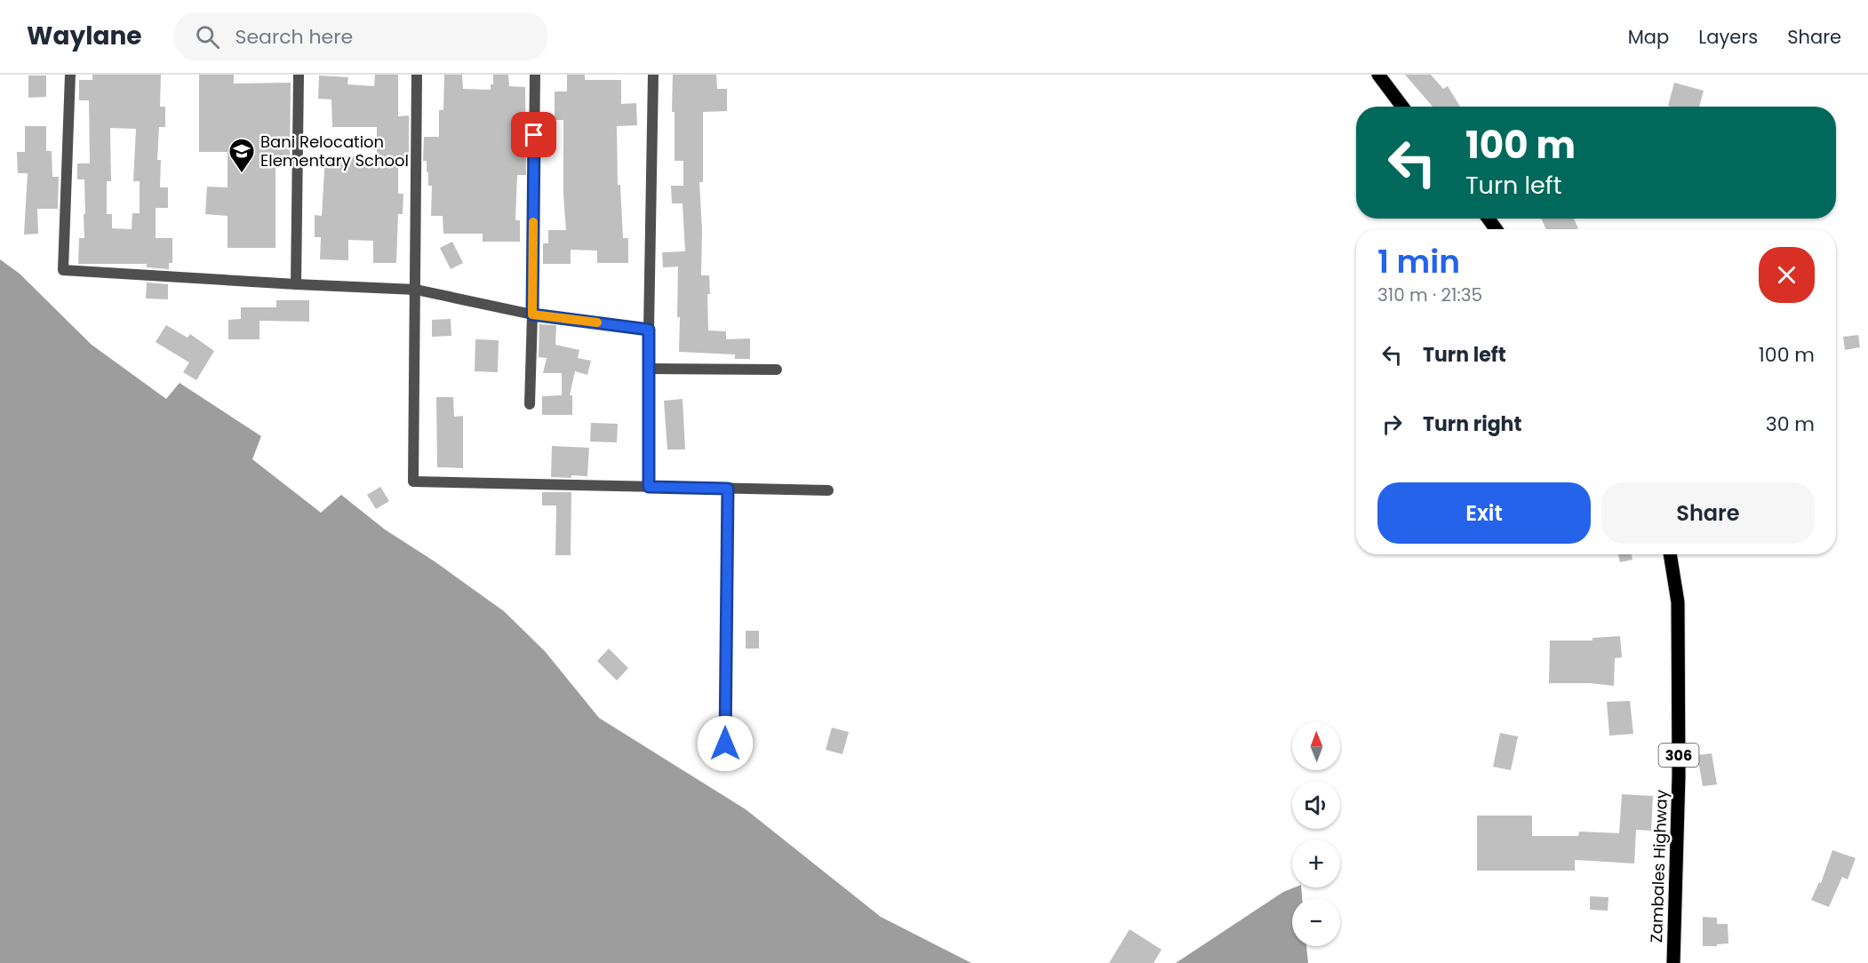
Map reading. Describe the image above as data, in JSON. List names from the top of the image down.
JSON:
{
  "streets": {
    "main road": ["306", "Zambales Highway"]
  },
  "places": {
    "school or university": ["Bani Relocation Elementary School"]
  },
  "north": "top",
  "page": {
    "header": "Waylane",
    "search": "Search here",
    "nav": ["Map", "Layers", "Share"],
    "turn": ["100 m", "Turn left"],
    "heading": ["1 min", "310 m · 21:35"],
    "list": [
      {
        "name": "Turn left",
        "value": "100 m"
      },
      {
        "name": "Turn right",
        "value": "30 m"
      }
    ],
    "buttons": ["Exit", "Share"],
    "map_buttons": ["+", "−"]
  }
}
